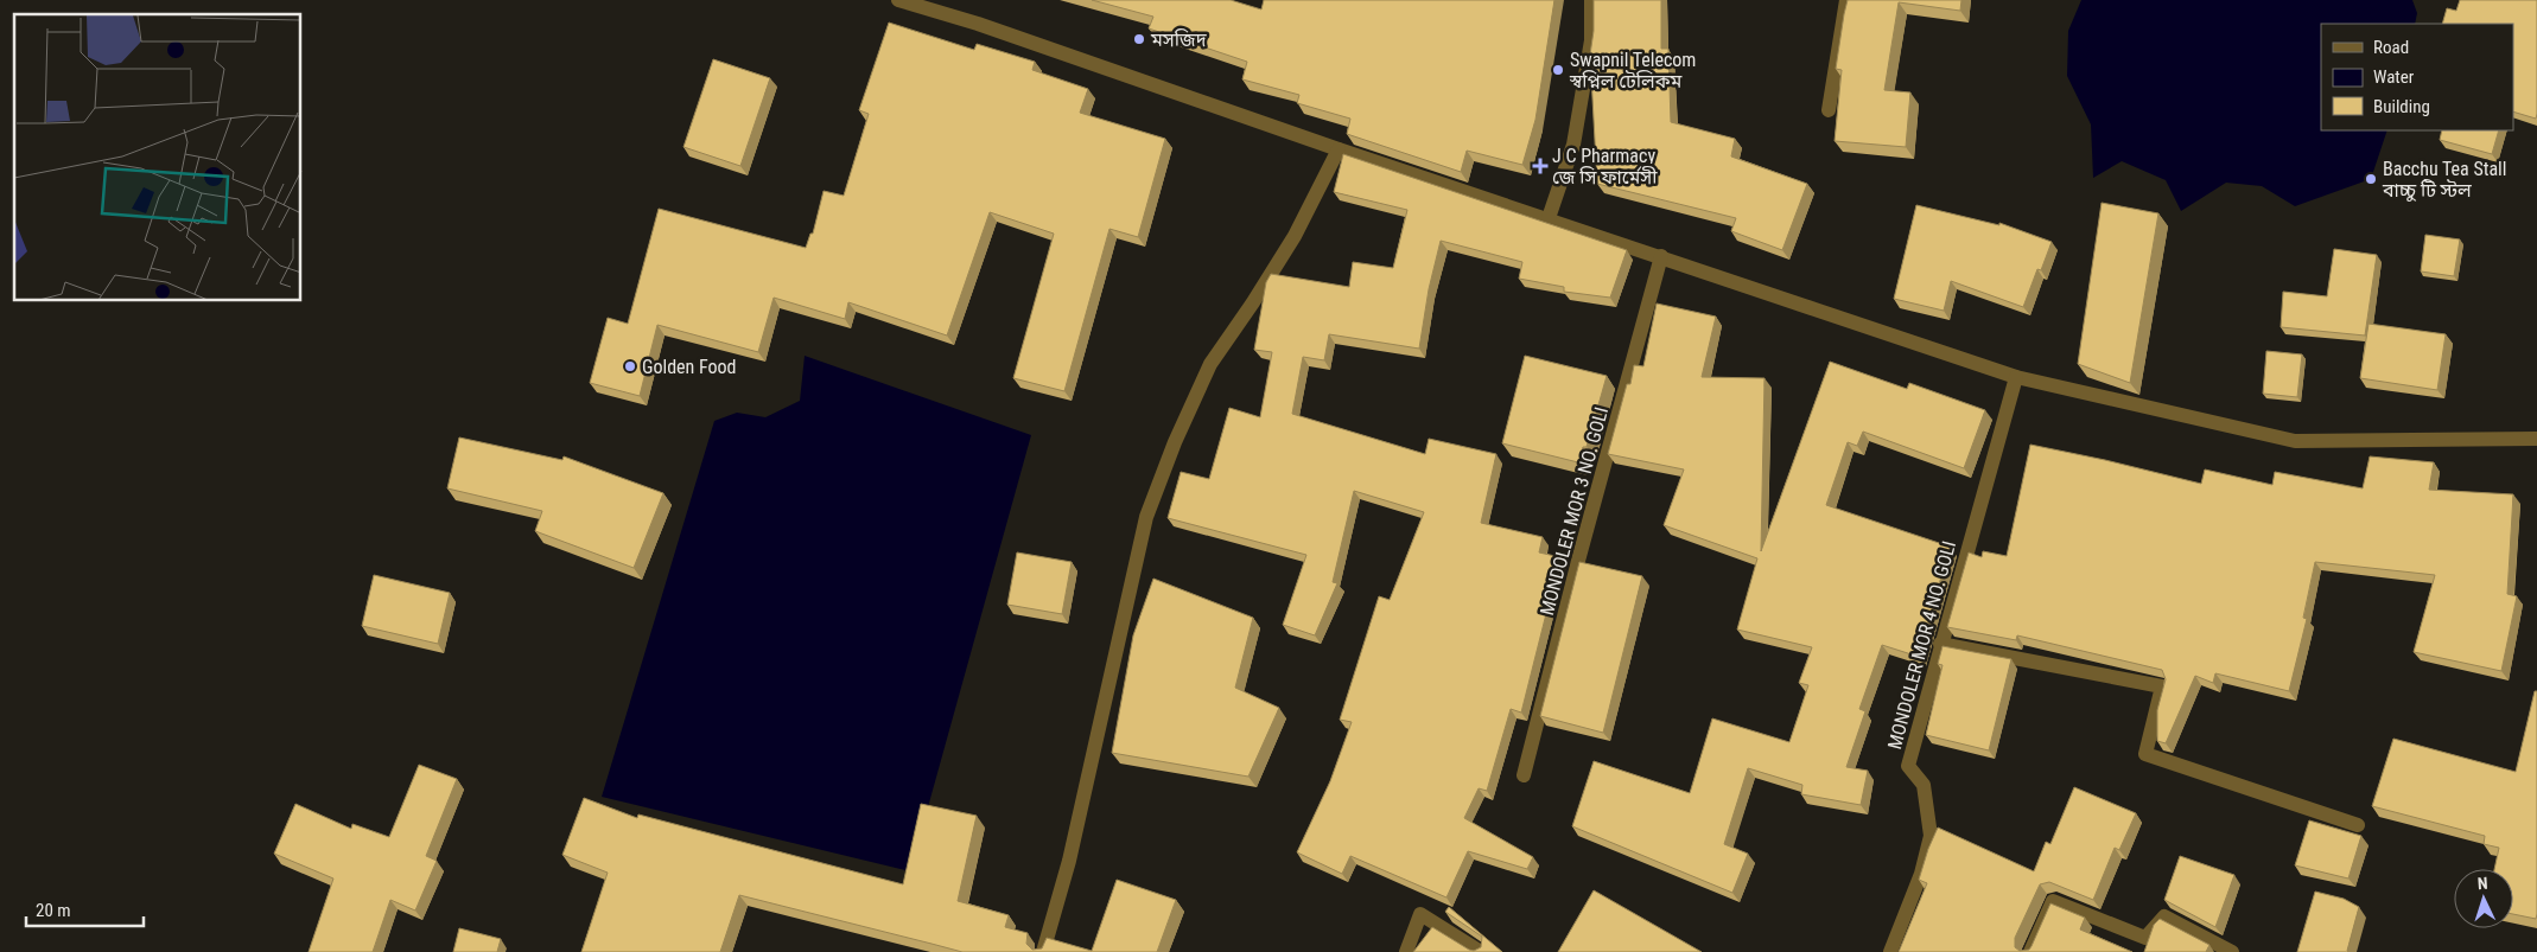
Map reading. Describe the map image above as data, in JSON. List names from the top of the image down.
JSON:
{
  "streets": {
    "street": ["MONDOLER MOR 3 NO. GOLI", "MONDOLER MOR 4 NO. GOLI"]
  },
  "places": {
    "other": [
      "মসজিদ",
      "Swapnil Telecom স্বপ্নিল টেলিকম",
      "Bacchu Tea Stall বাচ্চু টি স্টল",
      "Golden Food"
    ],
    "health": ["J C Pharmacy জে সি ফার্মেসী"]
  },
  "legend": ["Road", "Water", "Building"],
  "scale_bar": "20 m",
  "north": "top"
}
